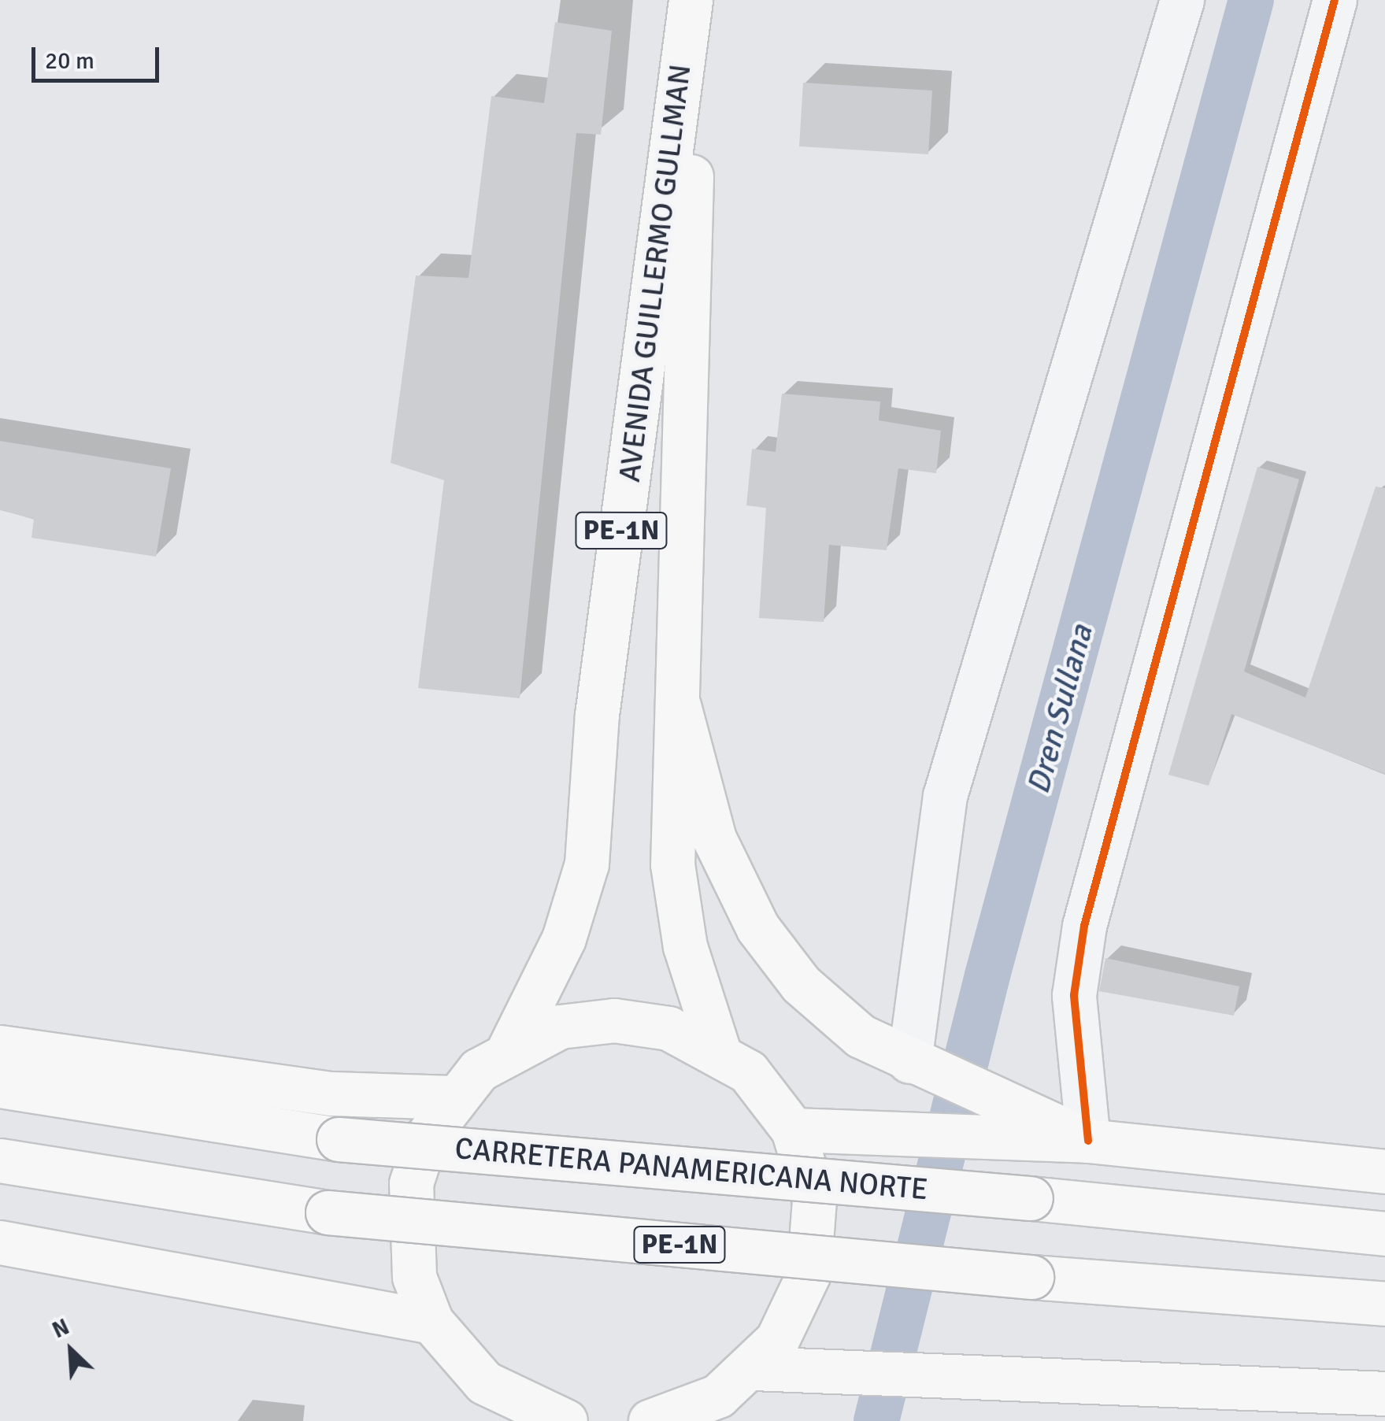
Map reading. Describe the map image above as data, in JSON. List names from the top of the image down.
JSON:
{
  "streets": {
    "main road": ["AVENIDA GUILLERMO GULLMAN", "PE-1N", "CARRETERA PANAMERICANA NORTE"]
  },
  "crossings": [
    ["AVENIDA GUILLERMO GULLMAN", "PE-1N"]
  ],
  "water": ["Dren Sullana"],
  "scale_bar": "20 m",
  "north": "top left"
}
